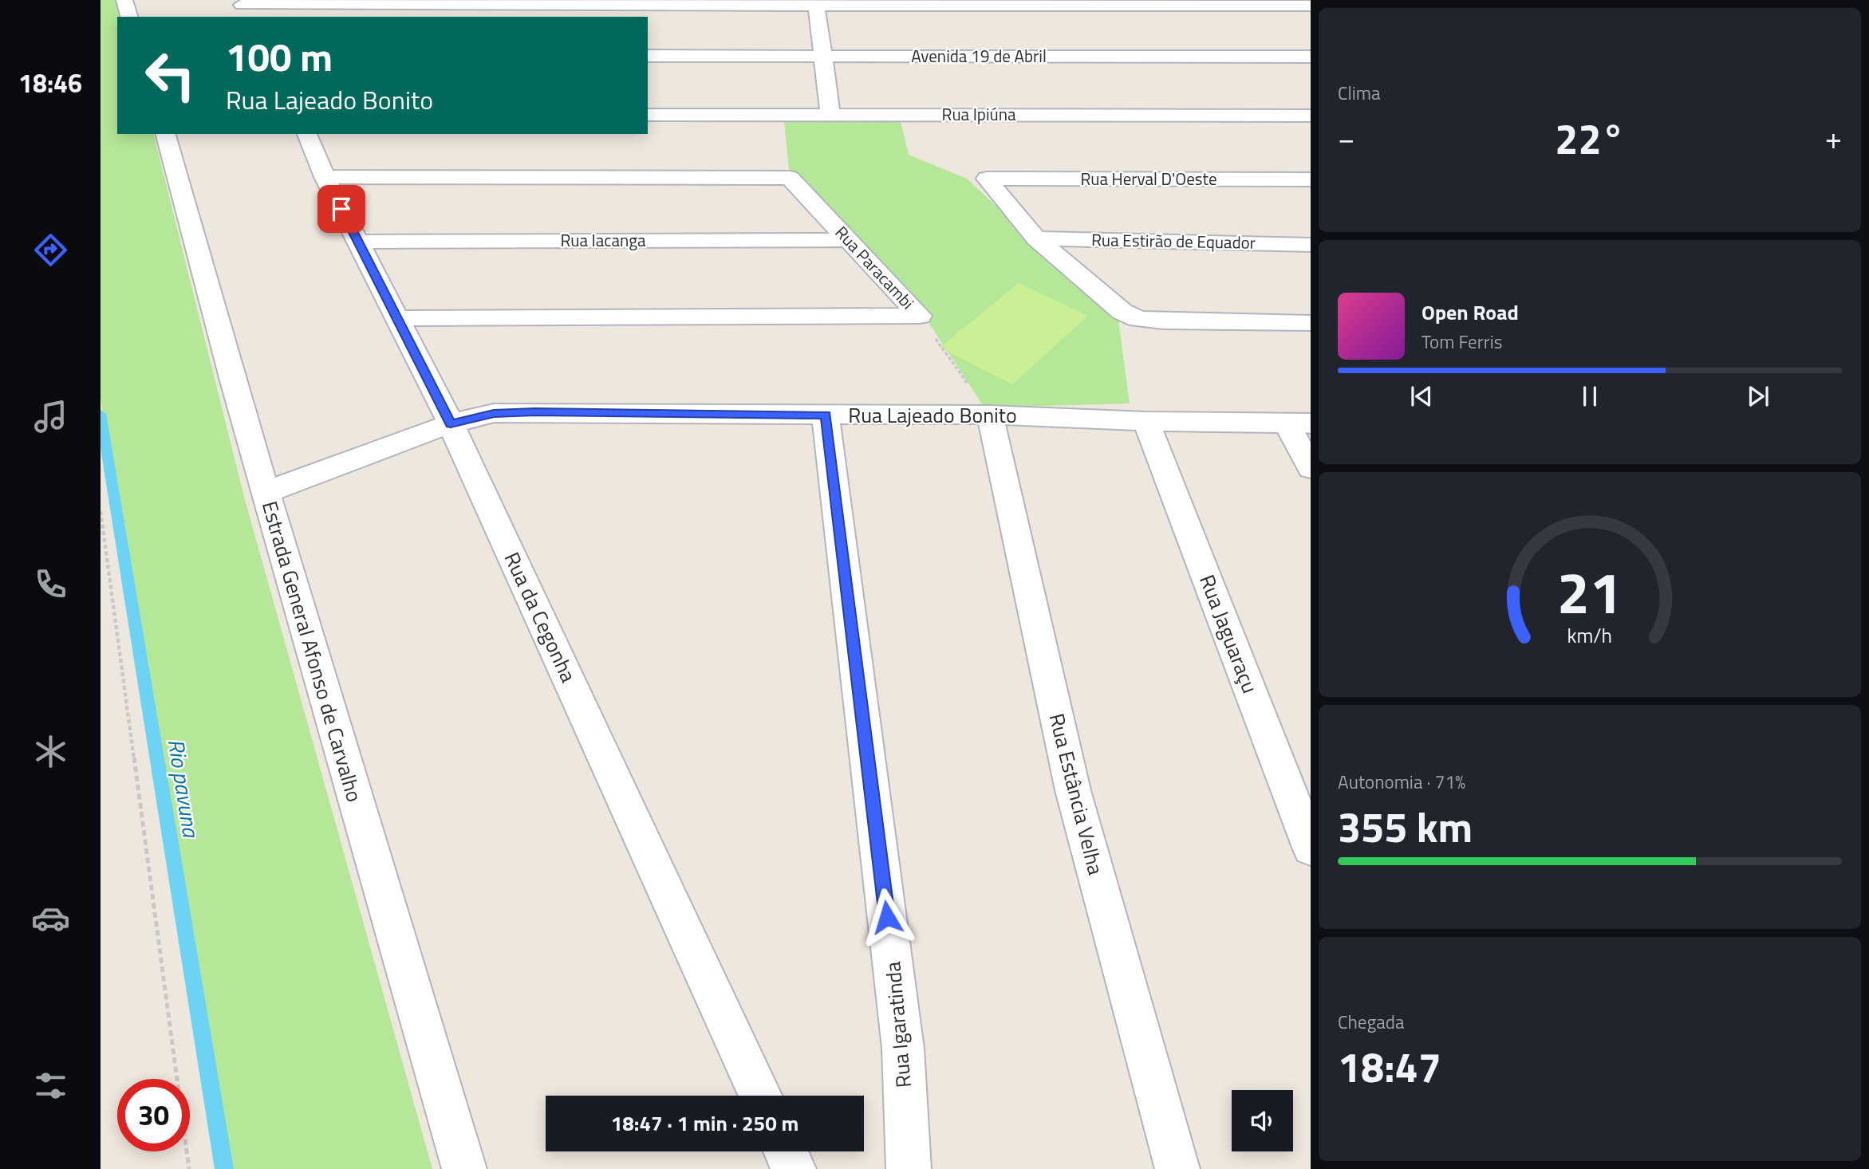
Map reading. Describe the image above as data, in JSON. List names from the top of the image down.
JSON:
{
  "streets": {
    "street": [
      "Avenida 19 de Abril",
      "Rua Ipiúna",
      "Rua Herval D'Oeste",
      "Rua Iacanga",
      "Rua Estirão de Equador",
      "Rua Paracambi",
      "Rua Lajeado Bonito",
      "Rua da Cegonha",
      "Rua Jaguaraçu",
      "Estrada General Afonso de Carvalho",
      "Rua Estância Velha",
      "Rua Igaratinda"
    ]
  },
  "crossings": [
    ["Rua Herval D'Oeste", "Rua Estirão de Equador"],
    ["Rua Iacanga", "Rua Paracambi"],
    ["Rua Iacanga", "Rua da Cegonha"],
    ["Rua Paracambi", "Rua da Cegonha"],
    ["Rua Lajeado Bonito", "Rua da Cegonha"],
    ["Rua Lajeado Bonito", "Rua Jaguaraçu"],
    ["Rua Lajeado Bonito", "Estrada General Afonso de Carvalho"],
    ["Rua Lajeado Bonito", "Rua Estância Velha"],
    ["Rua Lajeado Bonito", "Rua Igaratinda"]
  ],
  "water": ["Rio pavuna"],
  "page": {
    "tabs": "18:46",
    "tile": [
      "Clima",
      ["Autonomia · 71%", "355 km"],
      ["Chegada", "18:47"]
    ],
    "turn": ["100 m", "Rua Lajeado Bonito"],
    "heat": ["−", "22°", "+"],
    "song": ["Open Road", "Tom Ferris"],
    "limit": "30",
    "trip": "18:47 · 1 min · 250 m",
    "gauge": ["21", "km/h"]
  }
}
